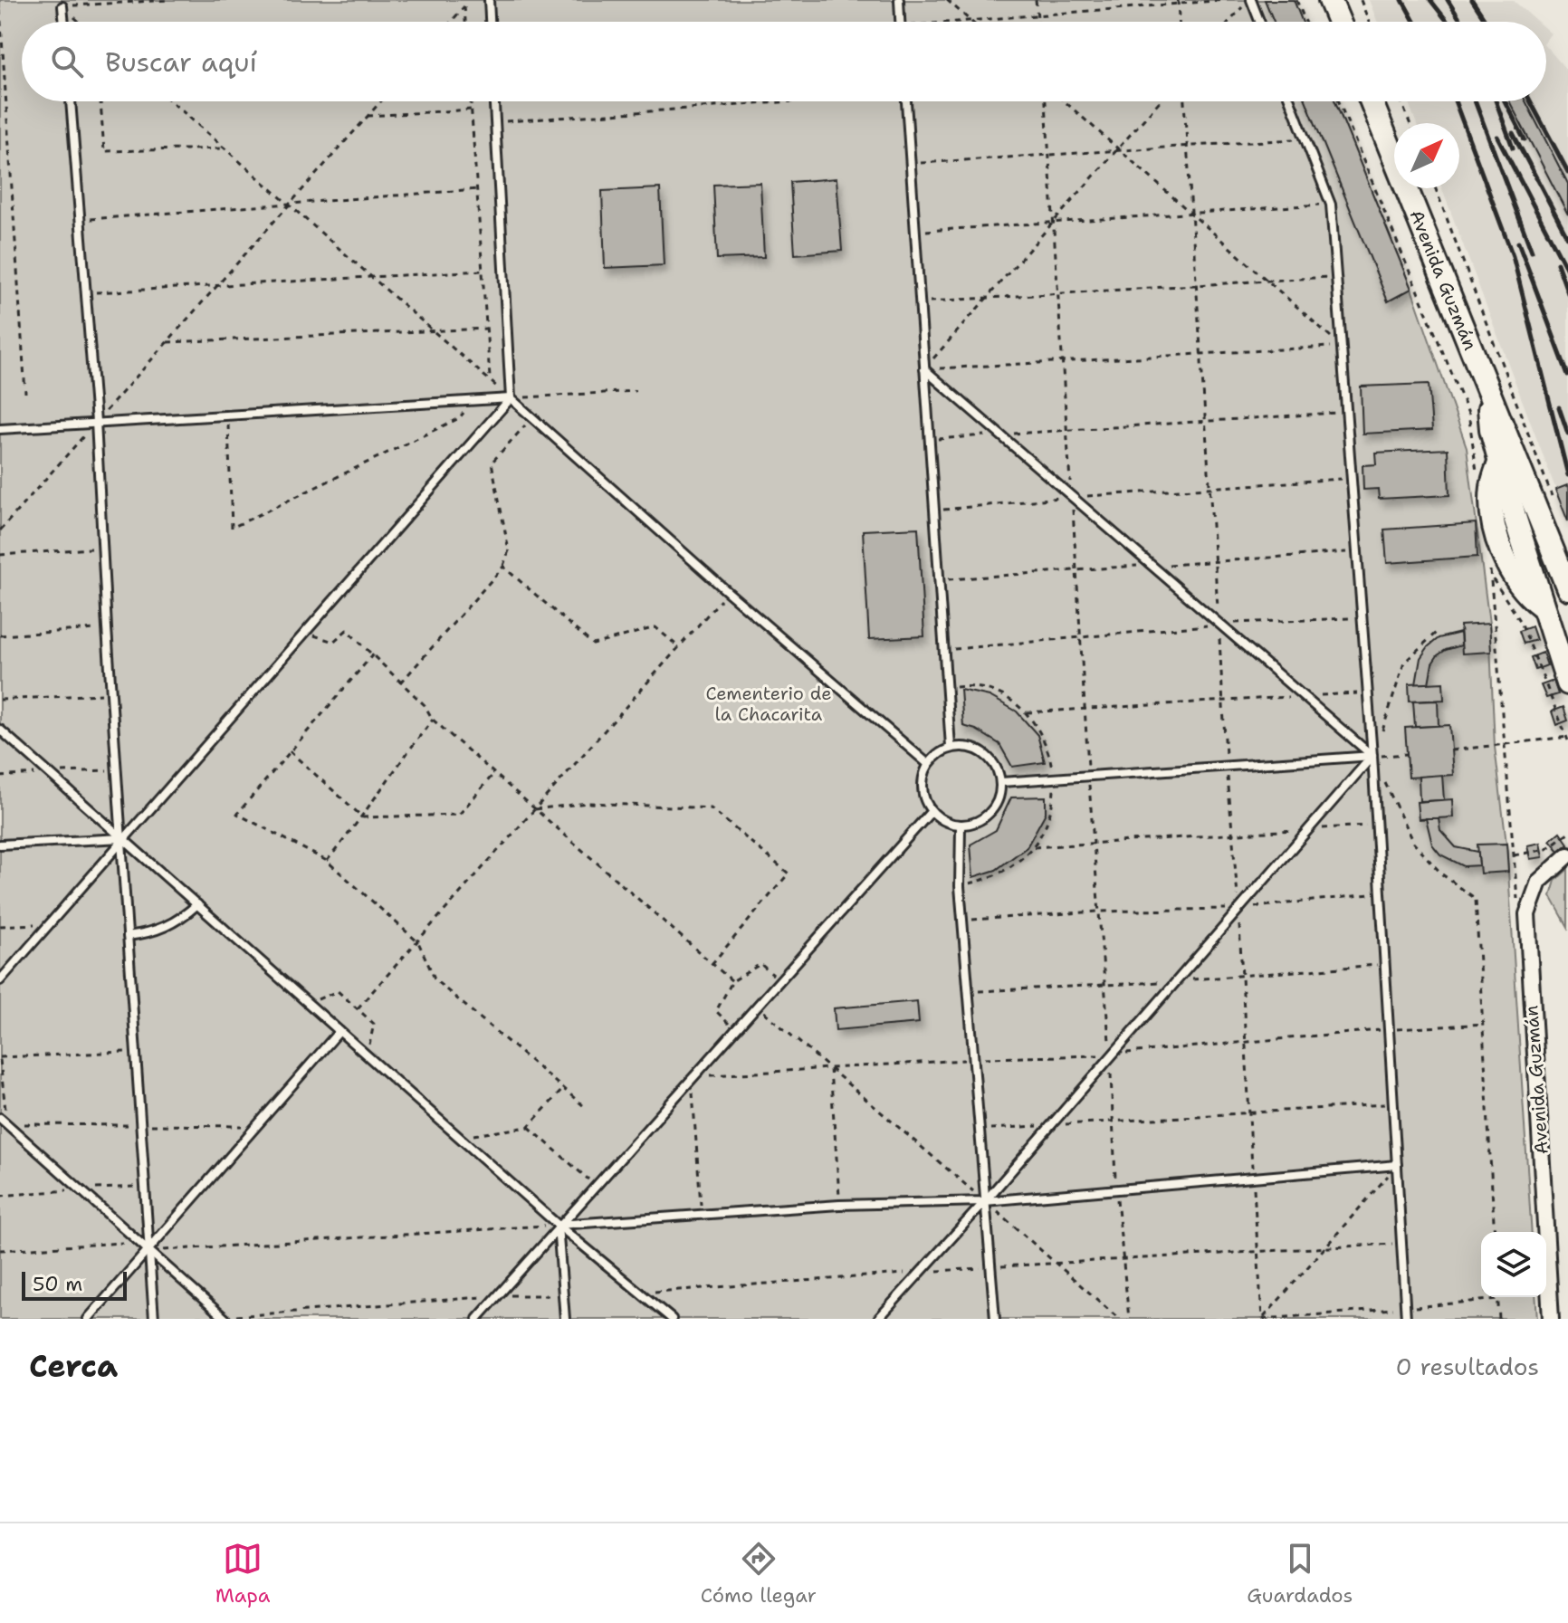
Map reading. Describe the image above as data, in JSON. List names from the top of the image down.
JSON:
{
  "streets": {
    "main road": ["Avenida Guzmán"]
  },
  "parks": ["Cementerio de la Chacarita"],
  "scale_bar": "50 m",
  "north": "top right",
  "page": {
    "search": "Buscar aquí",
    "scale": "50 m",
    "heading": ["Cerca", "0 resultados"],
    "nav": ["Mapa", "Cómo llegar", "Guardados"]
  }
}
